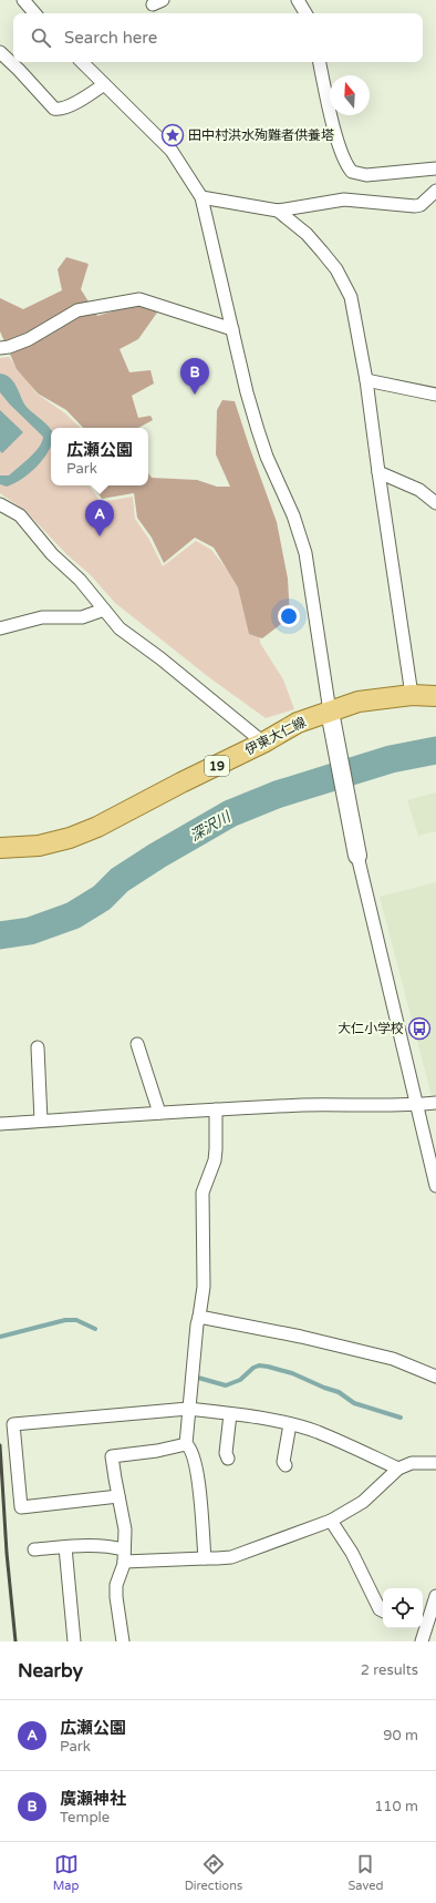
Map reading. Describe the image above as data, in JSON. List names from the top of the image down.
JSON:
{
  "streets": {
    "main road": ["伊東大仁線", "19"]
  },
  "water": ["深沢川"],
  "places": {
    "place": ["田中村洪水殉難者供養塔"],
    "bus stop": ["大仁小学校"]
  },
  "north": "top",
  "page": {
    "search": "Search here",
    "pins": ["B", "A"],
    "popup": ["広瀬公園", "Park"],
    "heading": ["Nearby", "2 results"],
    "list": [
      {
        "mark": "A",
        "name": "広瀬公園",
        "note": "Park",
        "value": "90 m"
      },
      {
        "mark": "B",
        "name": "廣瀬神社",
        "note": "Temple",
        "value": "110 m"
      }
    ],
    "nav": ["Map", "Directions", "Saved"]
  }
}
